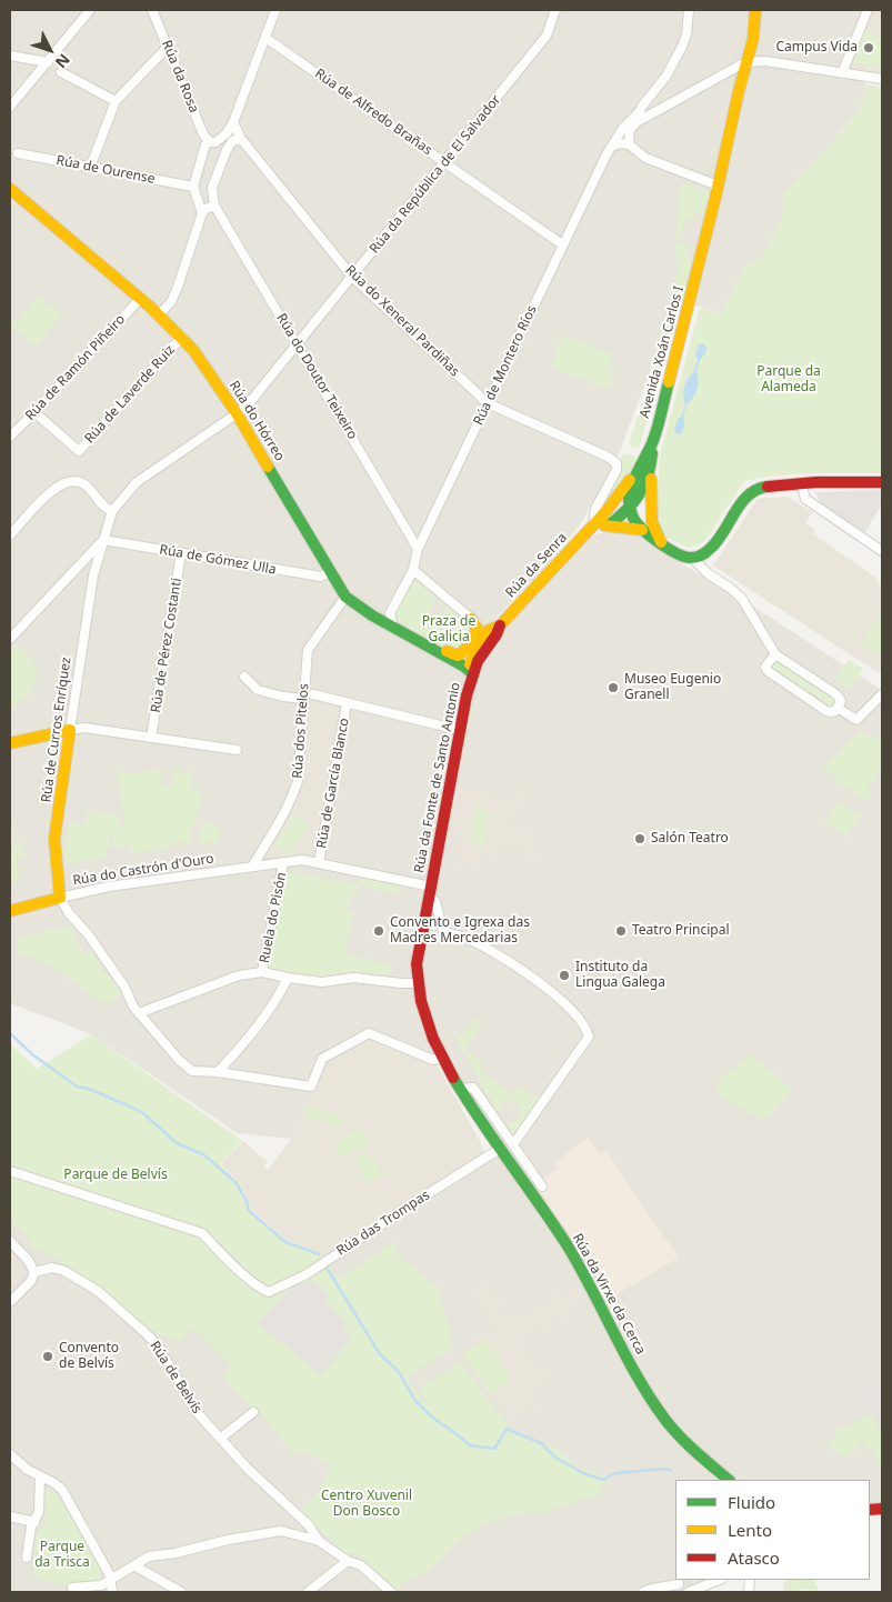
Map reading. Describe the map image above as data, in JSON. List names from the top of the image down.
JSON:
{
  "streets": {
    "street": [
      "Rúa da Rosa",
      "Rúa de Alfredo Brañas",
      "Rúa de Ourense",
      "Rúa da República de El Salvador",
      "Rúa do Xeneral Pardiñas",
      "Avenida Xoán Carlos I",
      "Rúa de Montero Ríos",
      "Rúa de Ramón Piñeiro",
      "Rúa do Doutor Teixeiro",
      "Rúa de Laverde Ruiz",
      "Rúa do Hórreo",
      "Rúa de Gómez Ulla",
      "Rúa da Senra",
      "Rúa de Pérez Costanti",
      "Rúa de Curros Enríquez",
      "Rúa dos Pitelos",
      "Rúa da Fonte de Santo Antonio",
      "Rúa de García Blanco",
      "Rúa do Castrón d'Ouro",
      "Ruela do Pisón",
      "Rúa das Trompas",
      "Rúa da Virxe da Cerca",
      "Rúa de Belvís"
    ]
  },
  "crossings": [
    ["Rúa de Alfredo Brañas", "Rúa da República de El Salvador"],
    ["Rúa de Alfredo Brañas", "Rúa de Montero Ríos"],
    ["Rúa da República de El Salvador", "Rúa do Xeneral Pardiñas"],
    ["Rúa da República de El Salvador", "Rúa do Doutor Teixeiro"],
    ["Rúa da República de El Salvador", "Rúa do Hórreo"],
    ["Rúa da República de El Salvador", "Rúa de Curros Enríquez"],
    ["Rúa do Xeneral Pardiñas", "Rúa de Montero Ríos"],
    ["Rúa do Xeneral Pardiñas", "Rúa da Senra"],
    ["Avenida Xoán Carlos I", "Rúa de Montero Ríos"],
    ["Rúa de Montero Ríos", "Rúa do Doutor Teixeiro"],
    ["Rúa de Montero Ríos", "Rúa do Hórreo"],
    ["Rúa de Ramón Piñeiro", "Rúa de Laverde Ruiz"],
    ["Rúa de Ramón Piñeiro", "Rúa do Hórreo"],
    ["Rúa de Laverde Ruiz", "Rúa do Hórreo"],
    ["Rúa do Hórreo", "Rúa de Gómez Ulla"],
    ["Rúa do Hórreo", "Rúa da Senra"],
    ["Rúa do Hórreo", "Rúa dos Pitelos"],
    ["Rúa do Hórreo", "Rúa da Fonte de Santo Antonio"],
    ["Rúa de Gómez Ulla", "Rúa de Pérez Costanti"],
    ["Rúa de Gómez Ulla", "Rúa de Curros Enríquez"],
    ["Rúa da Senra", "Rúa da Fonte de Santo Antonio"],
    ["Rúa de Curros Enríquez", "Rúa do Castrón d'Ouro"],
    ["Rúa dos Pitelos", "Rúa do Castrón d'Ouro"],
    ["Rúa da Fonte de Santo Antonio", "Rúa do Castrón d'Ouro"],
    ["Rúa da Fonte de Santo Antonio", "Rúa da Virxe da Cerca"],
    ["Rúa de García Blanco", "Rúa do Castrón d'Ouro"],
    ["Rúa do Castrón d'Ouro", "Ruela do Pisón"],
    ["Rúa das Trompas", "Rúa da Virxe da Cerca"]
  ],
  "parks": [
    "Parque da Alameda",
    "Praza de Galicia",
    "Parque de Belvís",
    "Centro Xuvenil Don Bosco",
    "Parque da Trisca"
  ],
  "places": [
    "Campus Vida",
    "Museo Eugenio Granell",
    "Salón Teatro",
    "Convento e Igrexa das Madres Mercedarias",
    "Teatro Principal",
    "Instituto da Lingua Galega",
    "Convento de Belvís"
  ],
  "legend": ["Fluido", "Lento", "Atasco"],
  "north": "bottom right"
}
